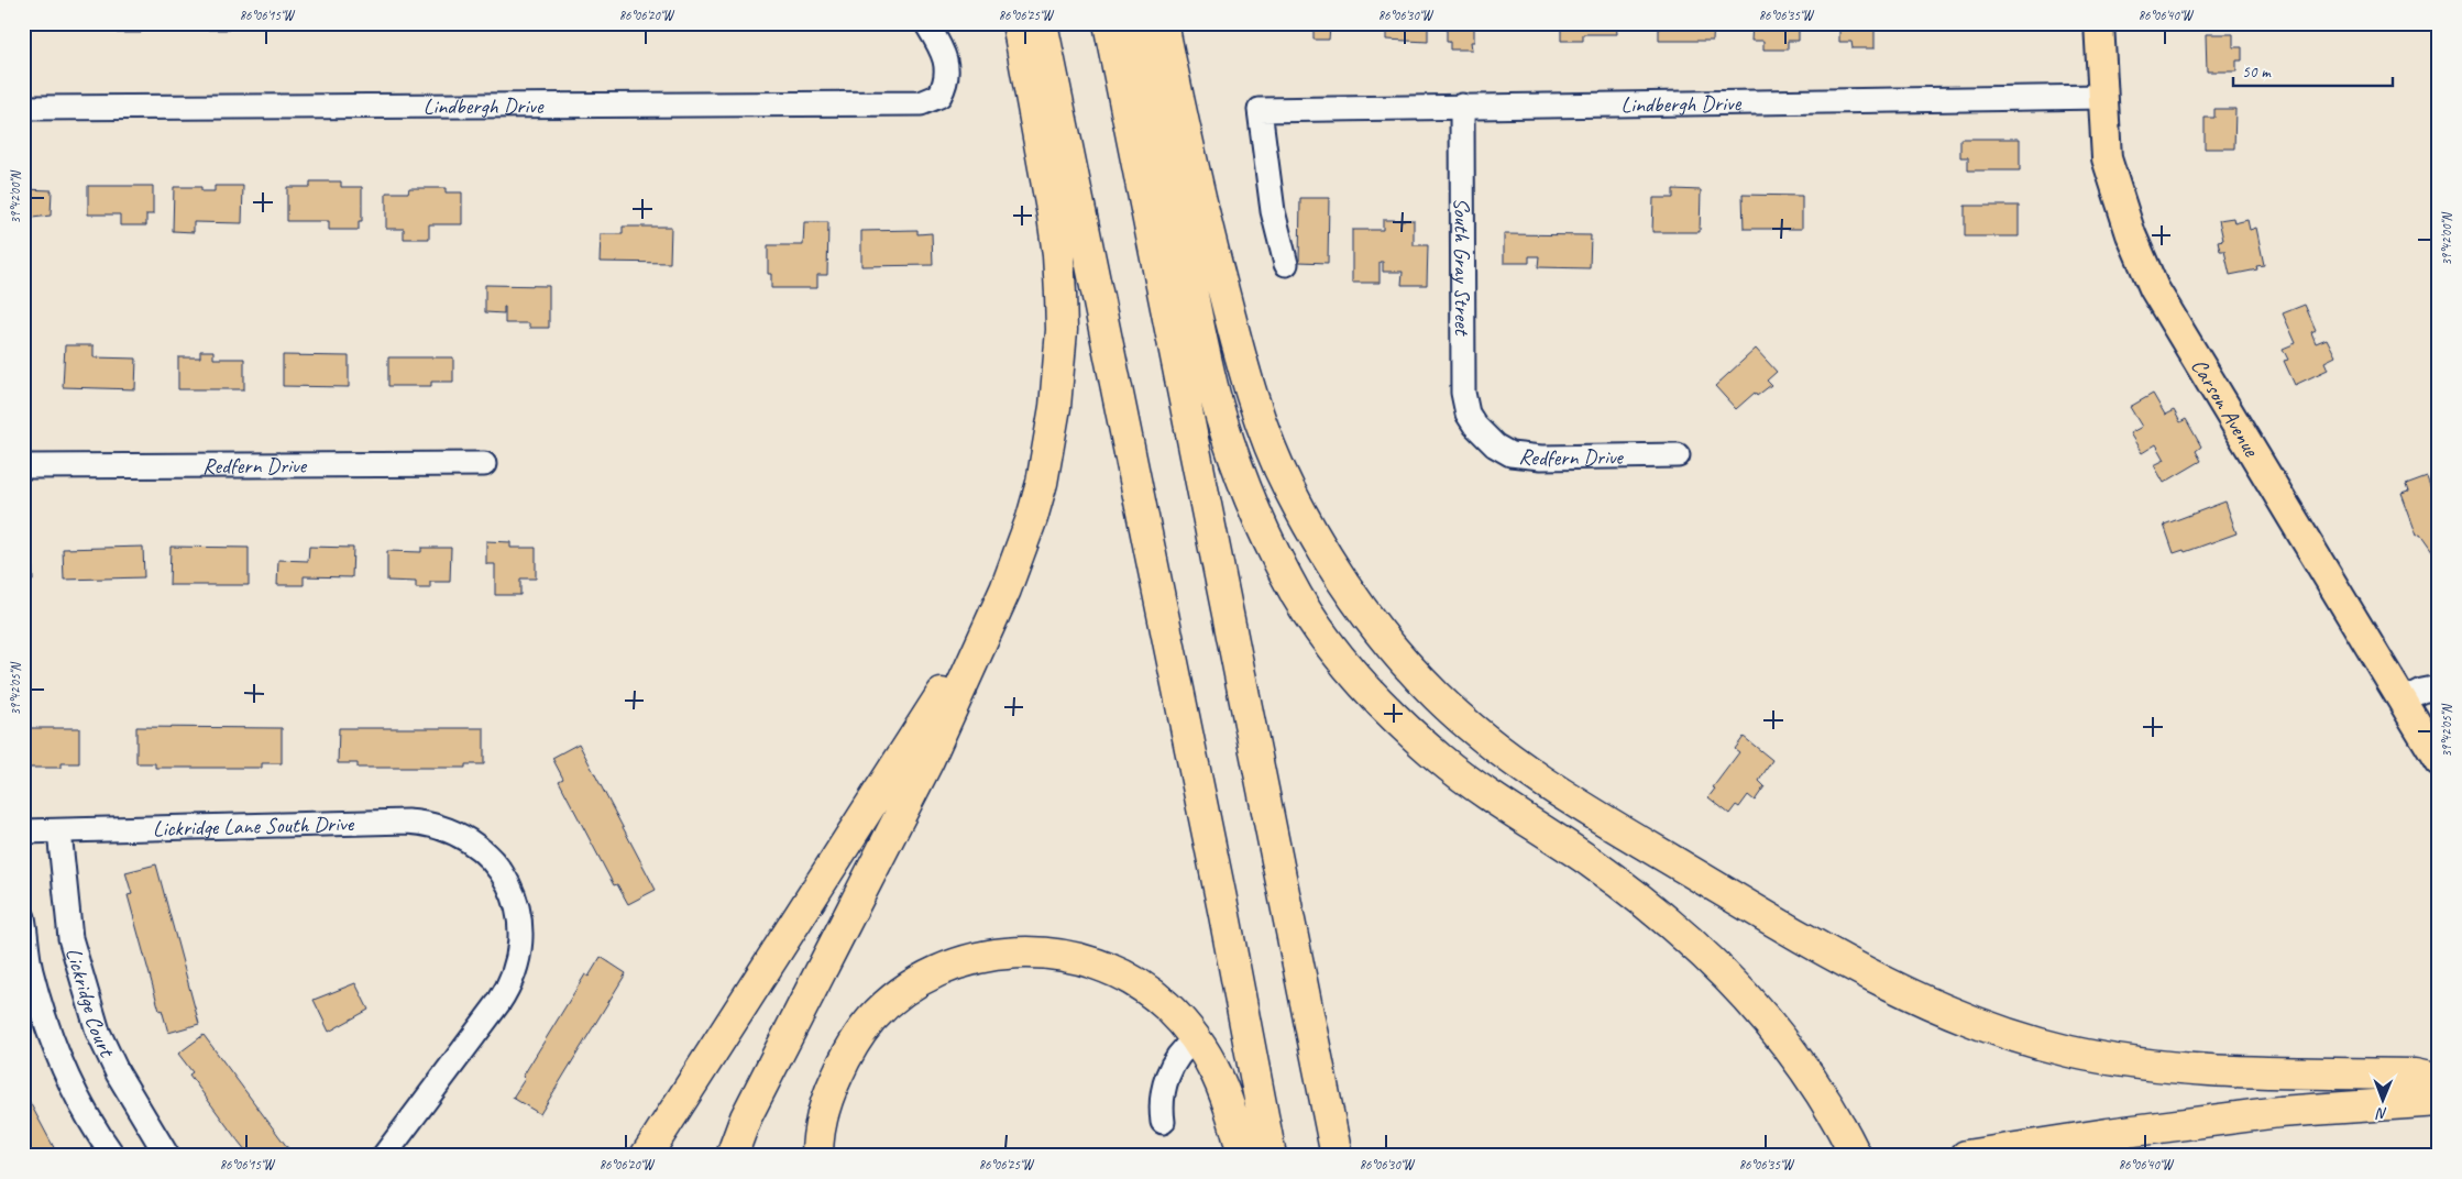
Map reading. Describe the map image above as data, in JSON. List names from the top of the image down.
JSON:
{
  "streets": {
    "main road": ["Carson Avenue"],
    "street": [
      "Lindbergh Drive",
      "South Gray Street",
      "Redfern Drive",
      "Lickridge Lane South Drive",
      "Lickridge Court"
    ]
  },
  "crossings": [
    ["Lindbergh Drive", "South Gray Street"],
    ["Lindbergh Drive", "Carson Avenue"],
    ["South Gray Street", "Redfern Drive"],
    ["Lickridge Lane South Drive", "Lickridge Court"]
  ],
  "scale_bar": "50 m",
  "north": "bottom",
  "coordinates": [
    "86°06'15\"W",
    "86°06'20\"W",
    "86°06'25\"W",
    "86°06'30\"W",
    "86°06'35\"W",
    "86°06'40\"W",
    "39°42'00\"N",
    "39°42'05\"N"
  ]
}
